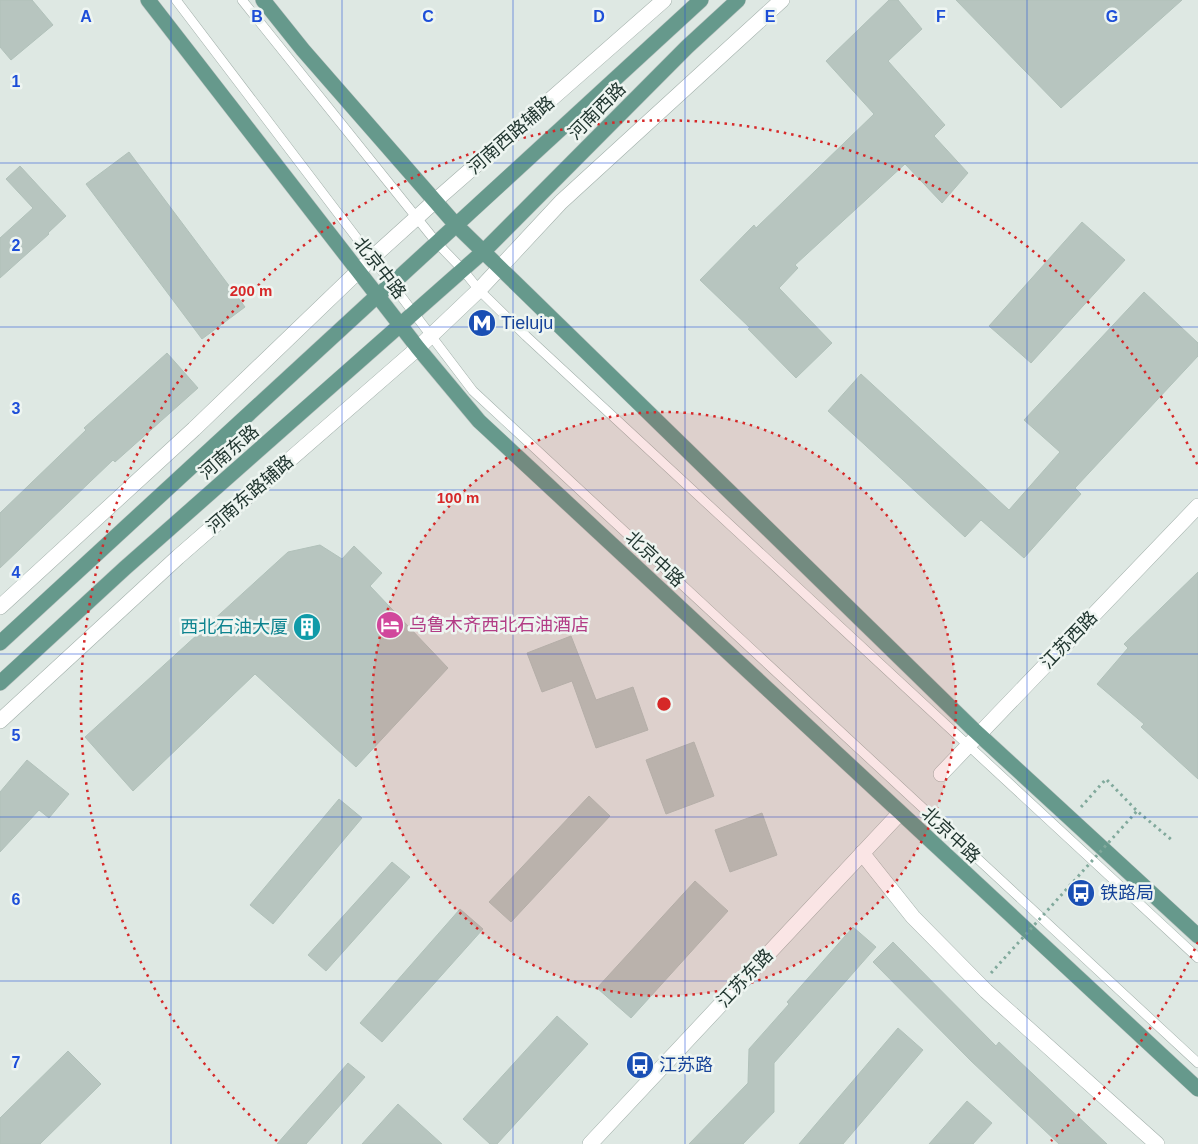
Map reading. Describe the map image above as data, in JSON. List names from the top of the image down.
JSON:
{
  "streets": {
    "main road": ["河南西路", "北京中路", "河南东路"],
    "street": [
      "河南西路辅路",
      "河南东路辅路",
      "江苏西路",
      "江苏东路"
    ]
  },
  "crossings": [
    ["河南西路", "河南东路"],
    ["河南西路辅路", "北京中路"],
    ["北京中路", "河南东路"],
    ["北京中路", "河南东路辅路"],
    ["北京中路", "江苏东路"]
  ],
  "places": {
    "metro station": ["Tieluju"],
    "hotel": ["乌鲁木齐西北石油酒店"],
    "building": ["西北石油大厦"],
    "bus stop": ["铁路局", "江苏路"]
  },
  "grid": {
    "columns": [
      "A",
      "B",
      "C",
      "D",
      "E",
      "F",
      "G"
    ],
    "rows": [
      "1",
      "2",
      "3",
      "4",
      "5",
      "6",
      "7"
    ]
  },
  "rings": ["200 m", "100 m"]
}
